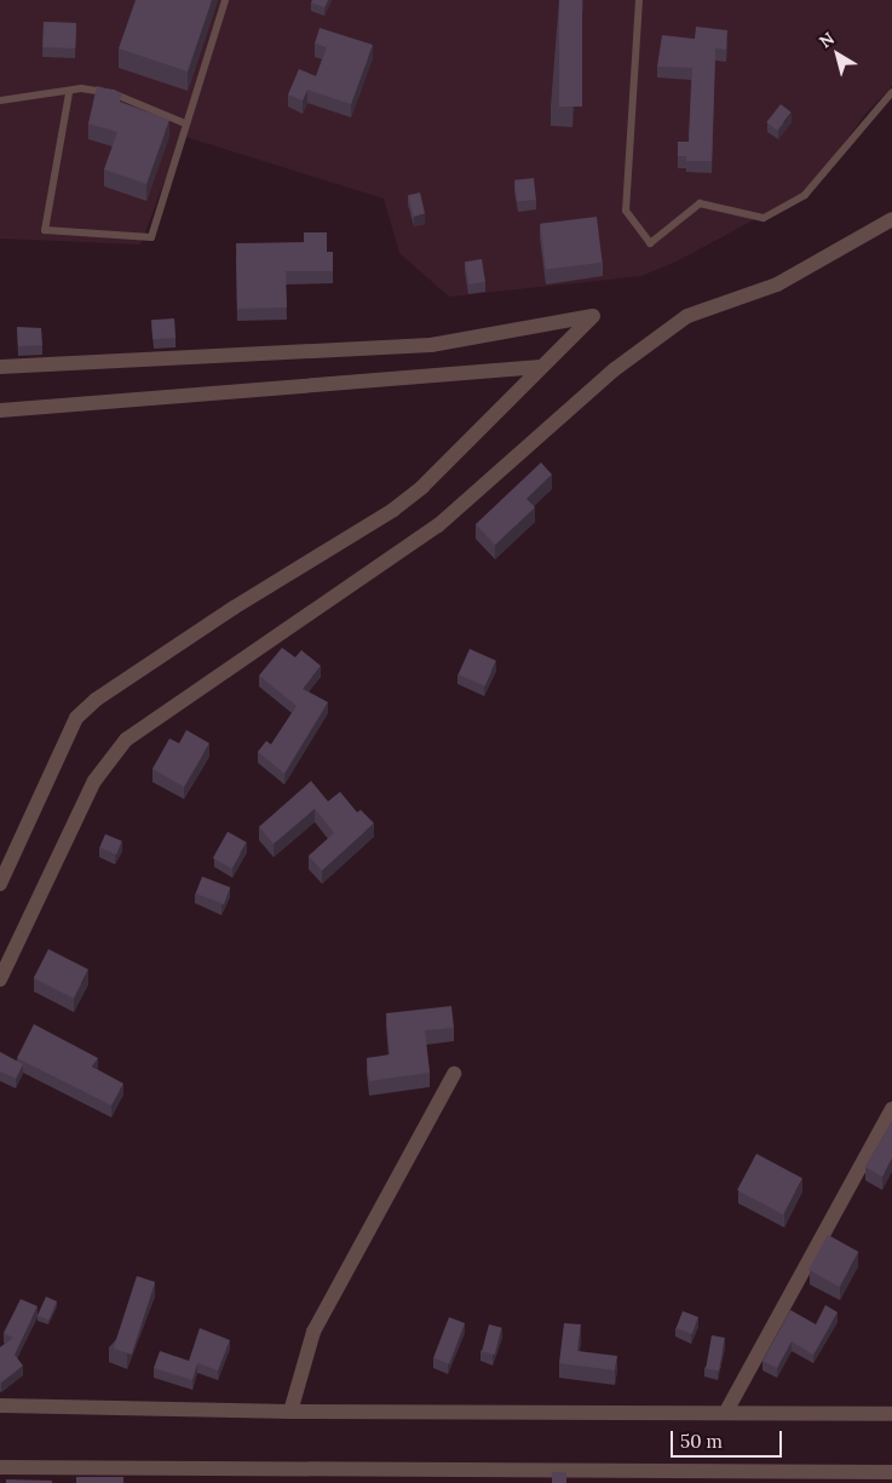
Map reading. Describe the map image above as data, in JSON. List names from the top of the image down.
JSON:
{
  "scale_bar": "50 m",
  "north": "top left"
}
